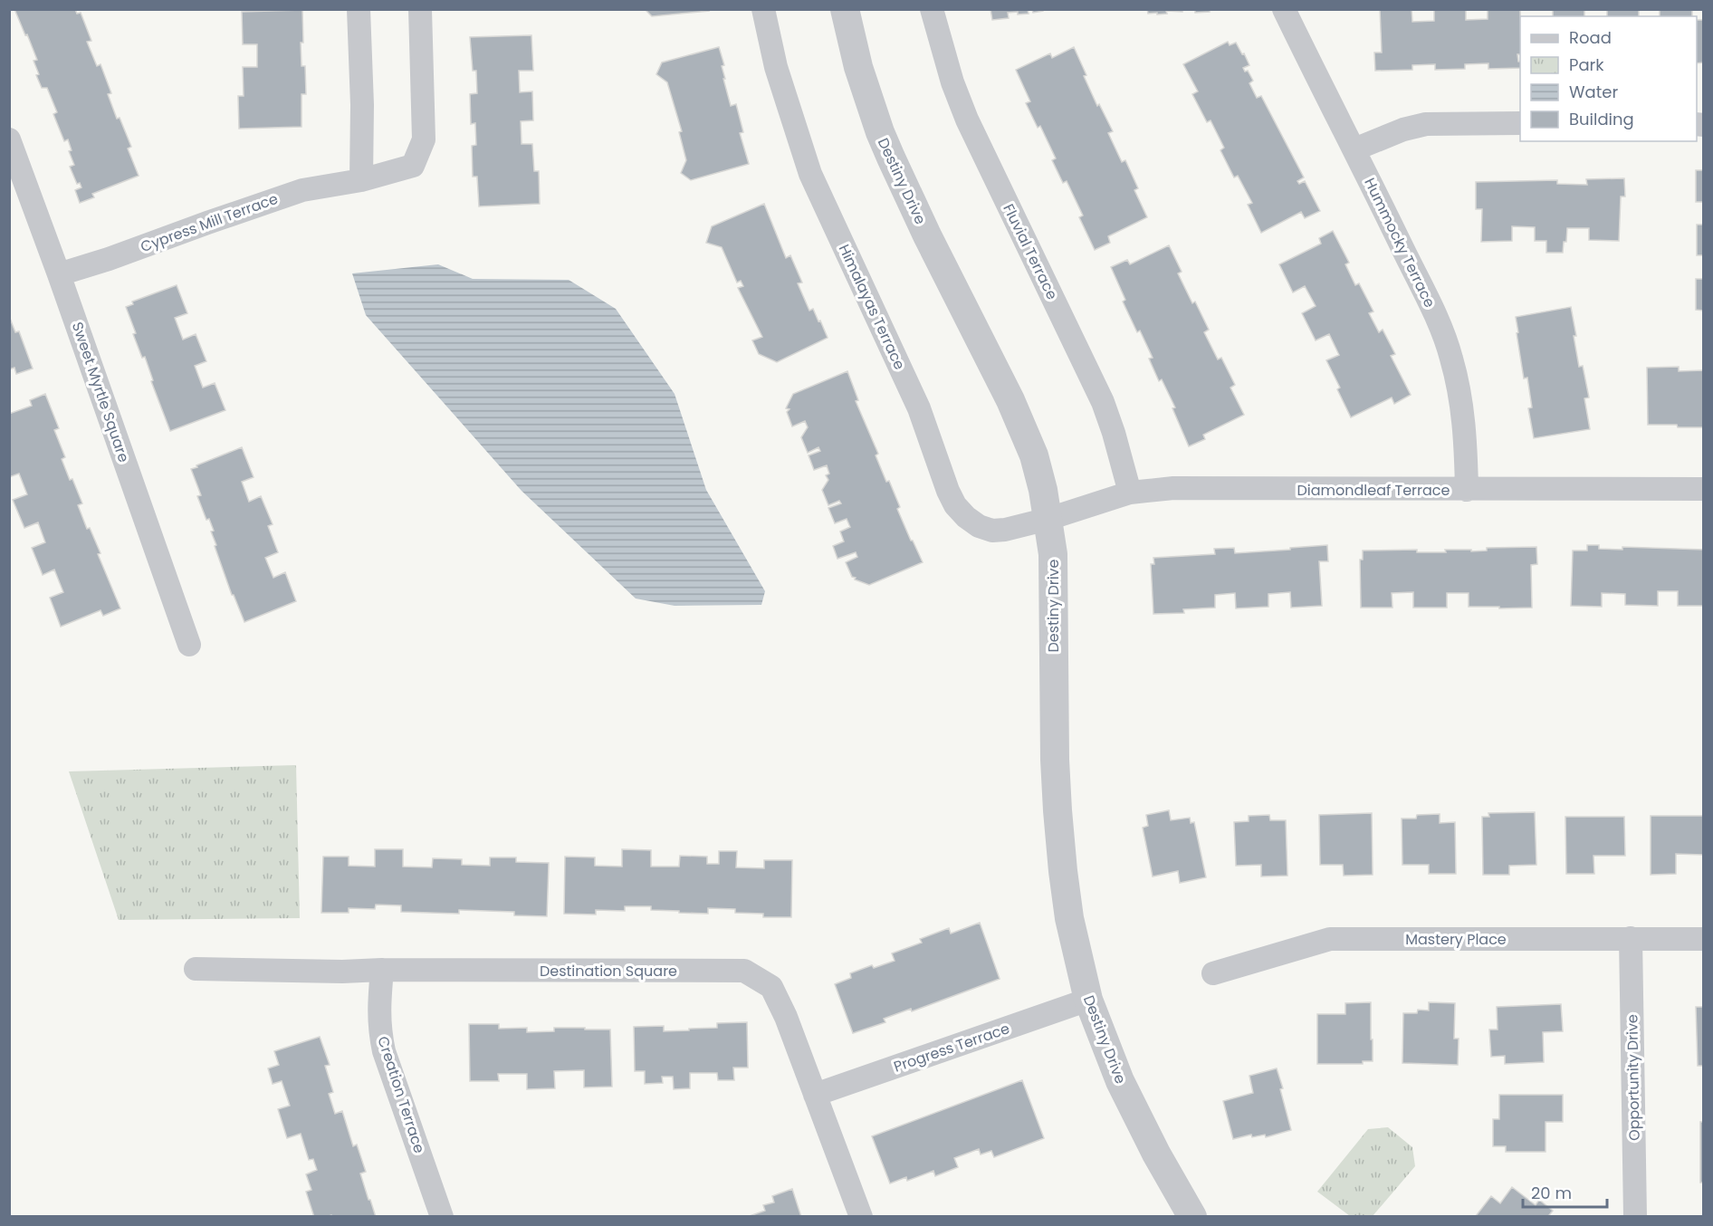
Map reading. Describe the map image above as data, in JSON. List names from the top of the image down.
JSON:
{
  "streets": {
    "street": [
      "Destiny Drive",
      "Cypress Mill Terrace",
      "Hummocky Terrace",
      "Fluvial Terrace",
      "Himalayas Terrace",
      "Sweet Myrtle Square",
      "Diamondleaf Terrace",
      "Mastery Place",
      "Destination Square",
      "Progress Terrace",
      "Opportunity Drive",
      "Creation Terrace"
    ]
  },
  "crossings": [
    ["Destiny Drive", "Himalayas Terrace"],
    ["Destiny Drive", "Diamondleaf Terrace"],
    ["Destiny Drive", "Progress Terrace"],
    ["Cypress Mill Terrace", "Sweet Myrtle Square"],
    ["Hummocky Terrace", "Diamondleaf Terrace"],
    ["Fluvial Terrace", "Diamondleaf Terrace"],
    ["Himalayas Terrace", "Diamondleaf Terrace"],
    ["Mastery Place", "Opportunity Drive"],
    ["Destination Square", "Progress Terrace"],
    ["Destination Square", "Creation Terrace"]
  ],
  "legend": [
    "Road",
    "Park",
    "Water",
    "Building"
  ],
  "scale_bar": "20 m"
}
